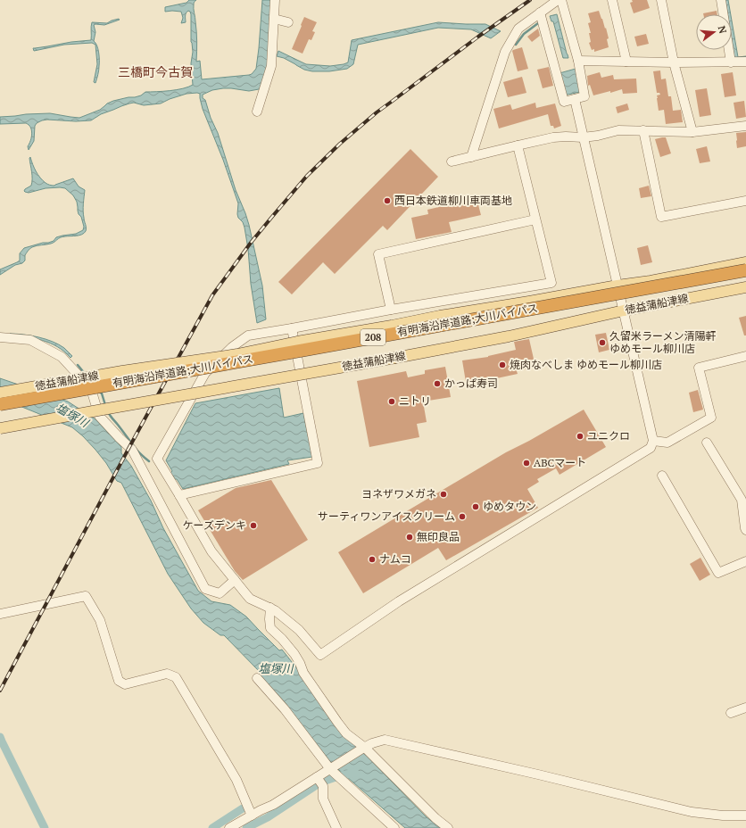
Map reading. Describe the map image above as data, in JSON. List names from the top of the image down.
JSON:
{
  "streets": {
    "highway": ["有明海沿岸道路;大川バイパス", "208"],
    "main road": ["徳益蒲船津線"]
  },
  "districts": ["三橋町今古賀"],
  "water": ["塩塚川"],
  "places": [
    "西日本鉄道柳川車両基地",
    "久留米ラーメン清陽軒 ゆめモール柳川店",
    "焼肉なべしま ゆめモール柳川店",
    "かっぱ寿司",
    "ニトリ",
    "ユニクロ",
    "ABCマート",
    "ヨネザワメガネ",
    "ゆめタウン",
    "サーティワンアイスクリーム",
    "ケーズデンキ",
    "無印良品",
    "ナムコ"
  ],
  "north": "right"
}
